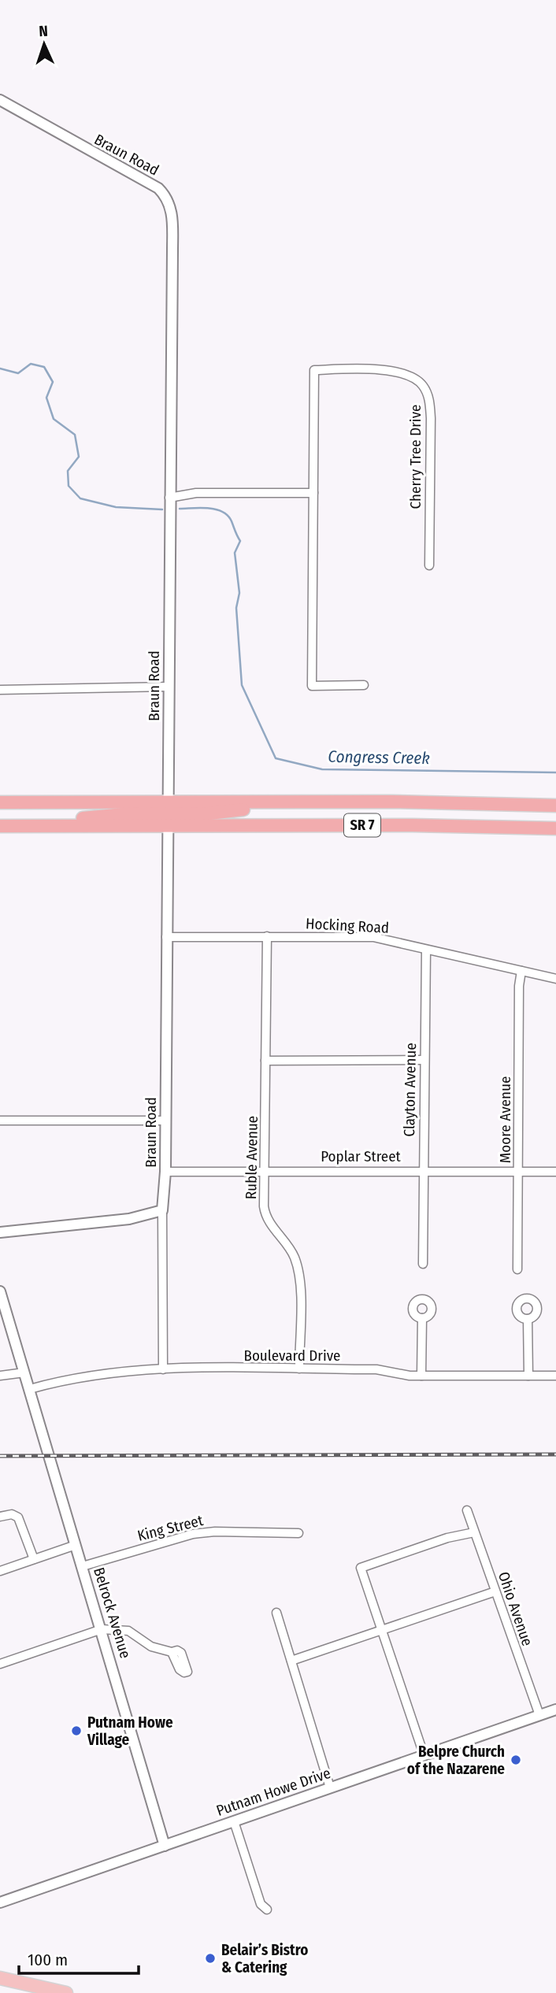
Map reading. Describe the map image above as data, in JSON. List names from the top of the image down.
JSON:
{
  "streets": {
    "highway": ["SR 7"],
    "street": [
      "Braun Road",
      "Cherry Tree Drive",
      "Hocking Road",
      "Clayton Avenue",
      "Moore Avenue",
      "Poplar Street",
      "Ruble Avenue",
      "Boulevard Drive",
      "King Street",
      "Ohio Avenue",
      "Belrock Avenue",
      "Putnam Howe Drive"
    ]
  },
  "crossings": [
    ["Braun Road", "SR 7"],
    ["Braun Road", "Hocking Road"],
    ["Braun Road", "Poplar Street"],
    ["Braun Road", "Boulevard Drive"],
    ["Hocking Road", "Clayton Avenue"],
    ["Hocking Road", "Moore Avenue"],
    ["Hocking Road", "Ruble Avenue"],
    ["Clayton Avenue", "Poplar Street"],
    ["Moore Avenue", "Poplar Street"],
    ["Poplar Street", "Ruble Avenue"],
    ["Ruble Avenue", "Boulevard Drive"],
    ["Boulevard Drive", "Belrock Avenue"],
    ["King Street", "Belrock Avenue"],
    ["Ohio Avenue", "Putnam Howe Drive"],
    ["Belrock Avenue", "Putnam Howe Drive"]
  ],
  "water": ["Congress Creek"],
  "places": ["Putnam Howe Village", "Belpre Church of the Nazarene", "Belair’s Bistro & Catering"],
  "scale_bar": "100 m",
  "north": "top"
}
